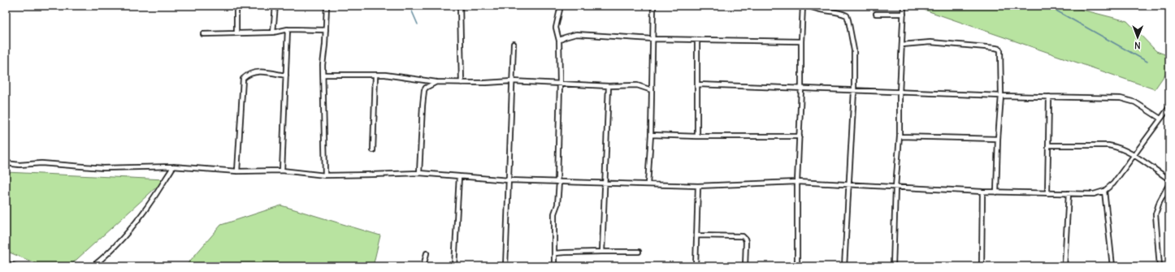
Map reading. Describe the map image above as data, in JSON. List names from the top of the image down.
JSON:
{
  "north": "bottom"
}
